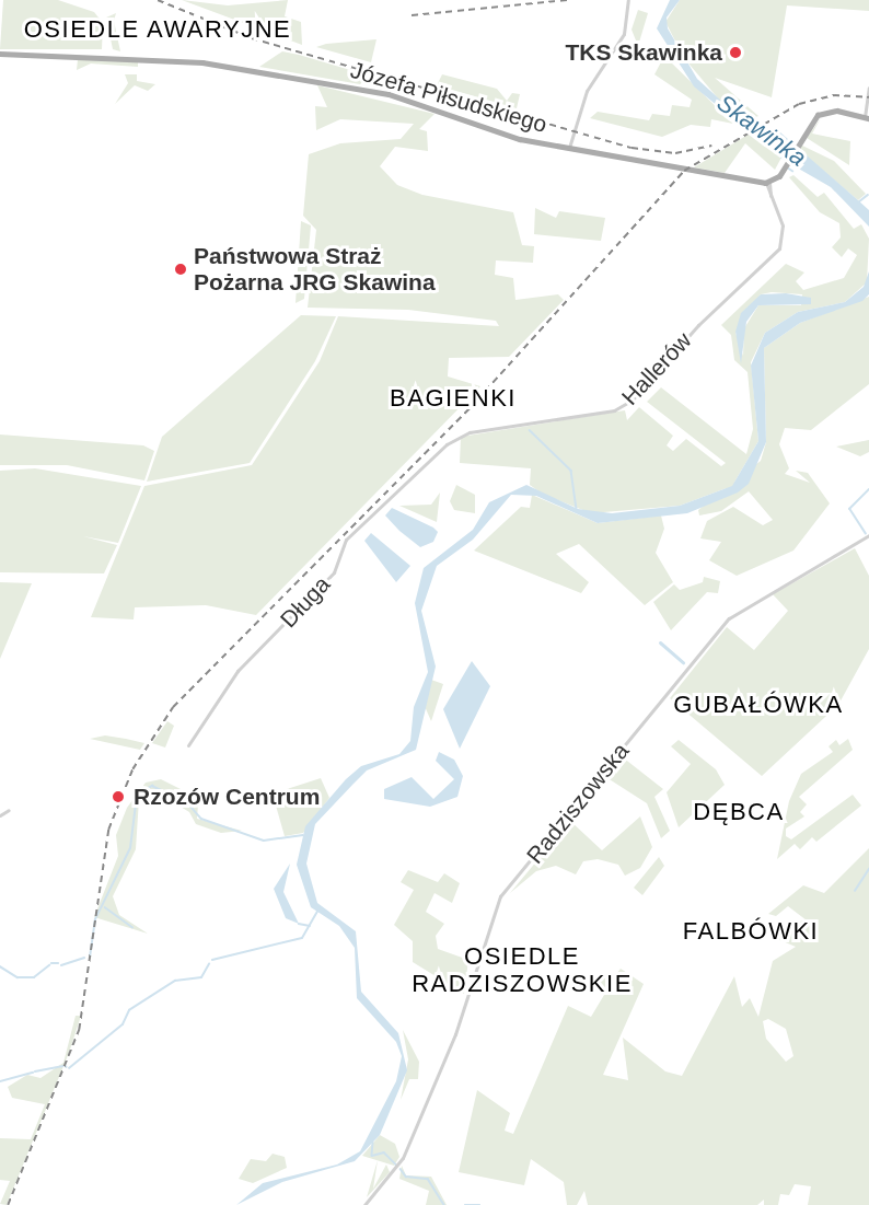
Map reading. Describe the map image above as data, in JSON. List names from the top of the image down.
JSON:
{
  "streets": {
    "main road": ["Józefa Piłsudskiego"],
    "street": ["Hallerów", "Długa", "Radziszowska"]
  },
  "crossings": [
    ["Józefa Piłsudskiego", "Hallerów"],
    ["Hallerów", "Długa"]
  ],
  "districts": [
    "OSIEDLE AWARYJNE",
    "BAGIENKI",
    "GUBAŁÓWKA",
    "DĘBCA",
    "FALBÓWKI",
    "OSIEDLE RADZISZOWSKIE"
  ],
  "water": ["Skawinka"],
  "places": ["TKS Skawinka", "Państwowa Straż Pożarna JRG Skawina", "Rzozów Centrum"]
}
